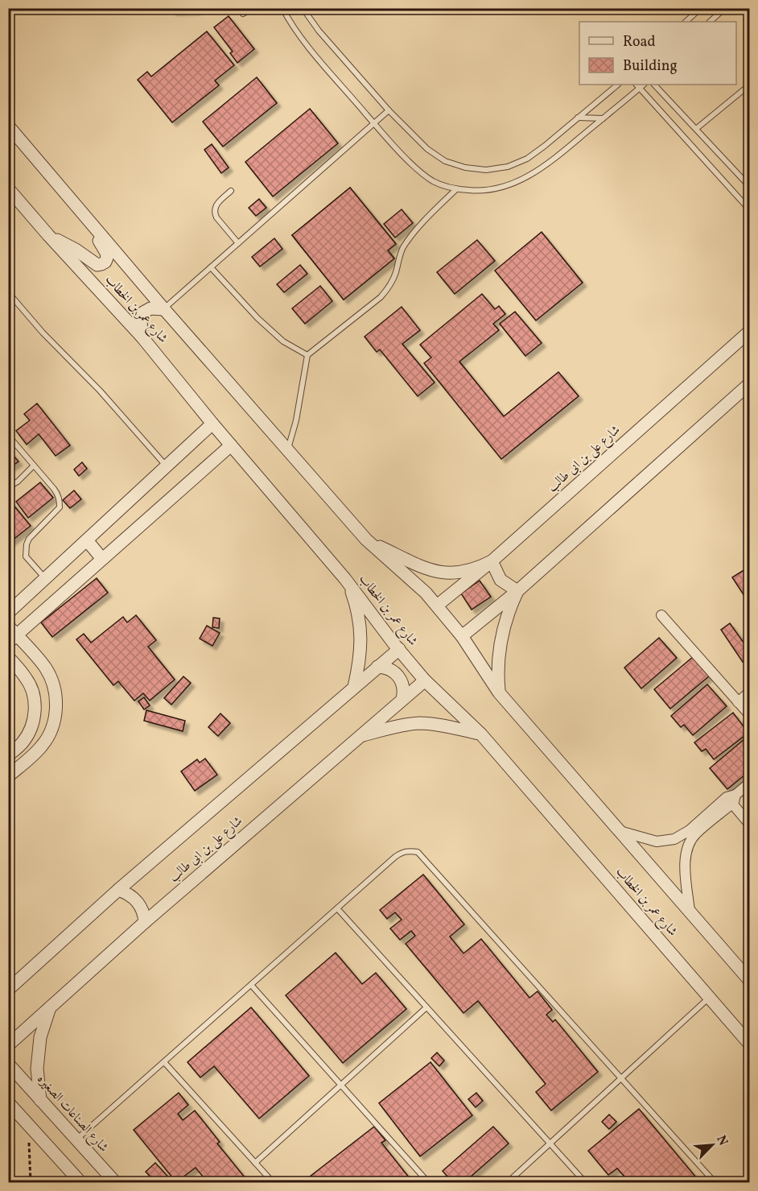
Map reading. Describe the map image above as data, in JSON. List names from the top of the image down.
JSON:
{
  "streets": {
    "street": ["شارع عمر بن الخطاب", "شارع على بن ابى طالب", "شارع الصناعات الصغيره"]
  },
  "crossings": [
    ["شارع عمر بن الخطاب", "شارع على بن ابى طالب"]
  ],
  "legend": ["Road", "Building"],
  "north": "top right"
}
